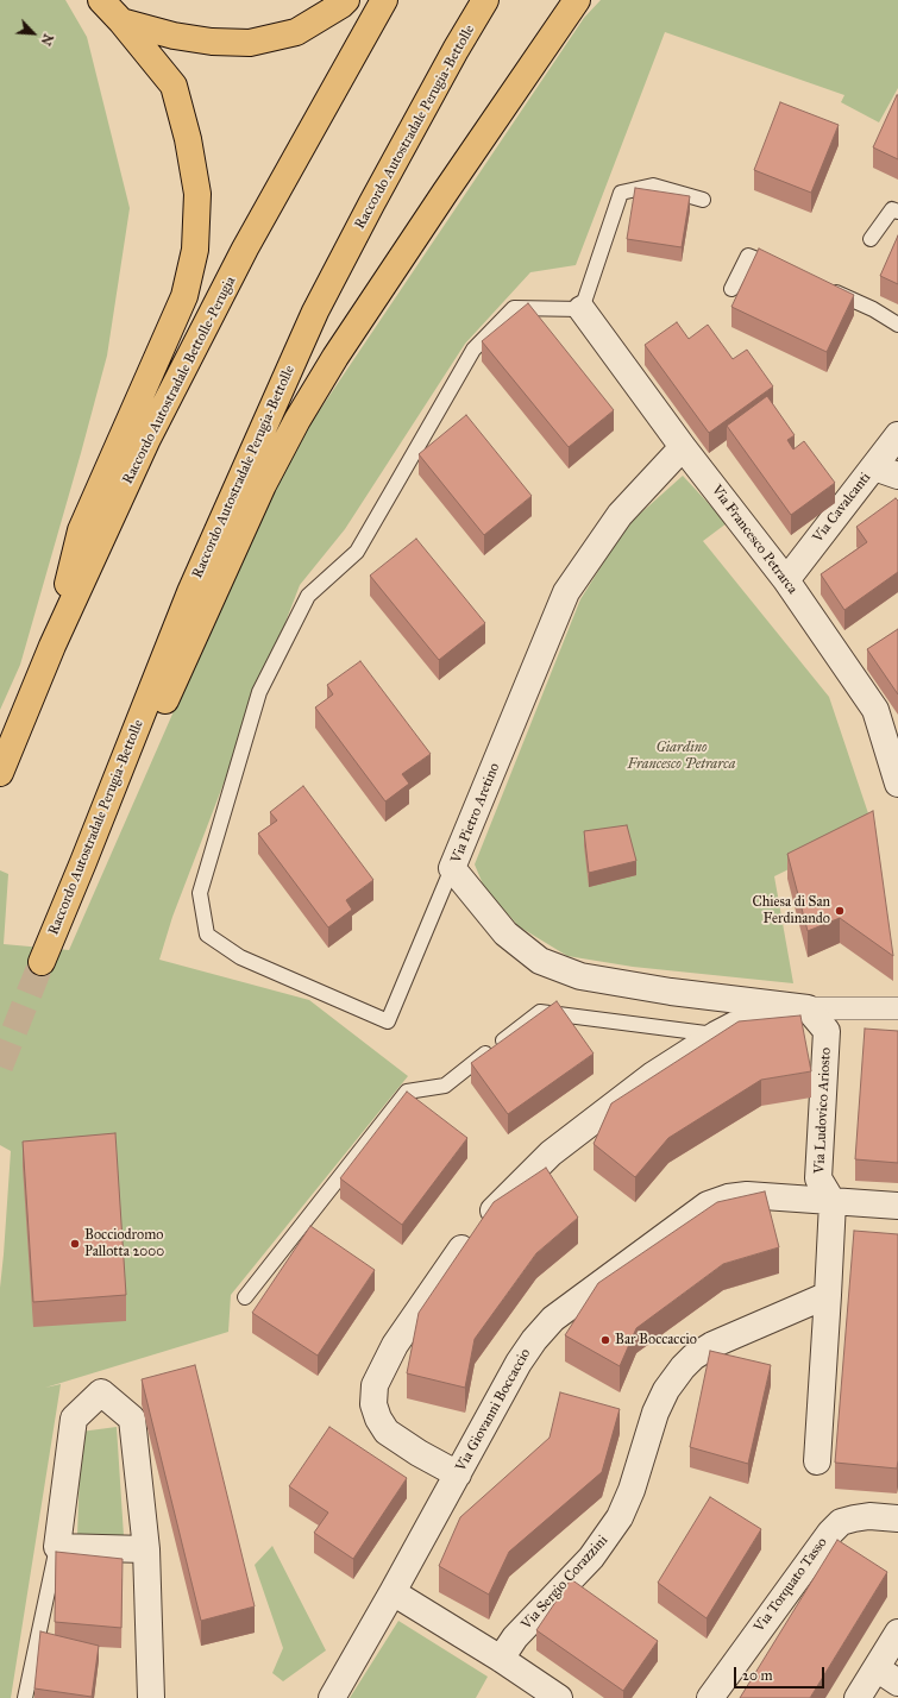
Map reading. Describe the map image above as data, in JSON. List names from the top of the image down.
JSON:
{
  "streets": {
    "highway": ["Raccordo Autostradale Perugia-Bettolle", "Raccordo Autostradale Bettolle-Perugia"],
    "street": [
      "Via Cavalcanti",
      "Via Francesco Petrarca",
      "Via Pietro Aretino",
      "Via Ludovico Ariosto",
      "Via Giovanni Boccaccio",
      "Via Sergio Corazzini",
      "Via Torquato Tasso"
    ]
  },
  "crossings": [
    ["Via Cavalcanti", "Via Francesco Petrarca"],
    ["Via Francesco Petrarca", "Via Pietro Aretino"],
    ["Via Ludovico Ariosto", "Via Giovanni Boccaccio"]
  ],
  "parks": ["Giardino Francesco Petrarca"],
  "places": ["Chiesa di San Ferdinando", "Bocciodromo Pallotta 2000", "Bar Boccaccio"],
  "scale_bar": "20 m",
  "north": "bottom right"
}
